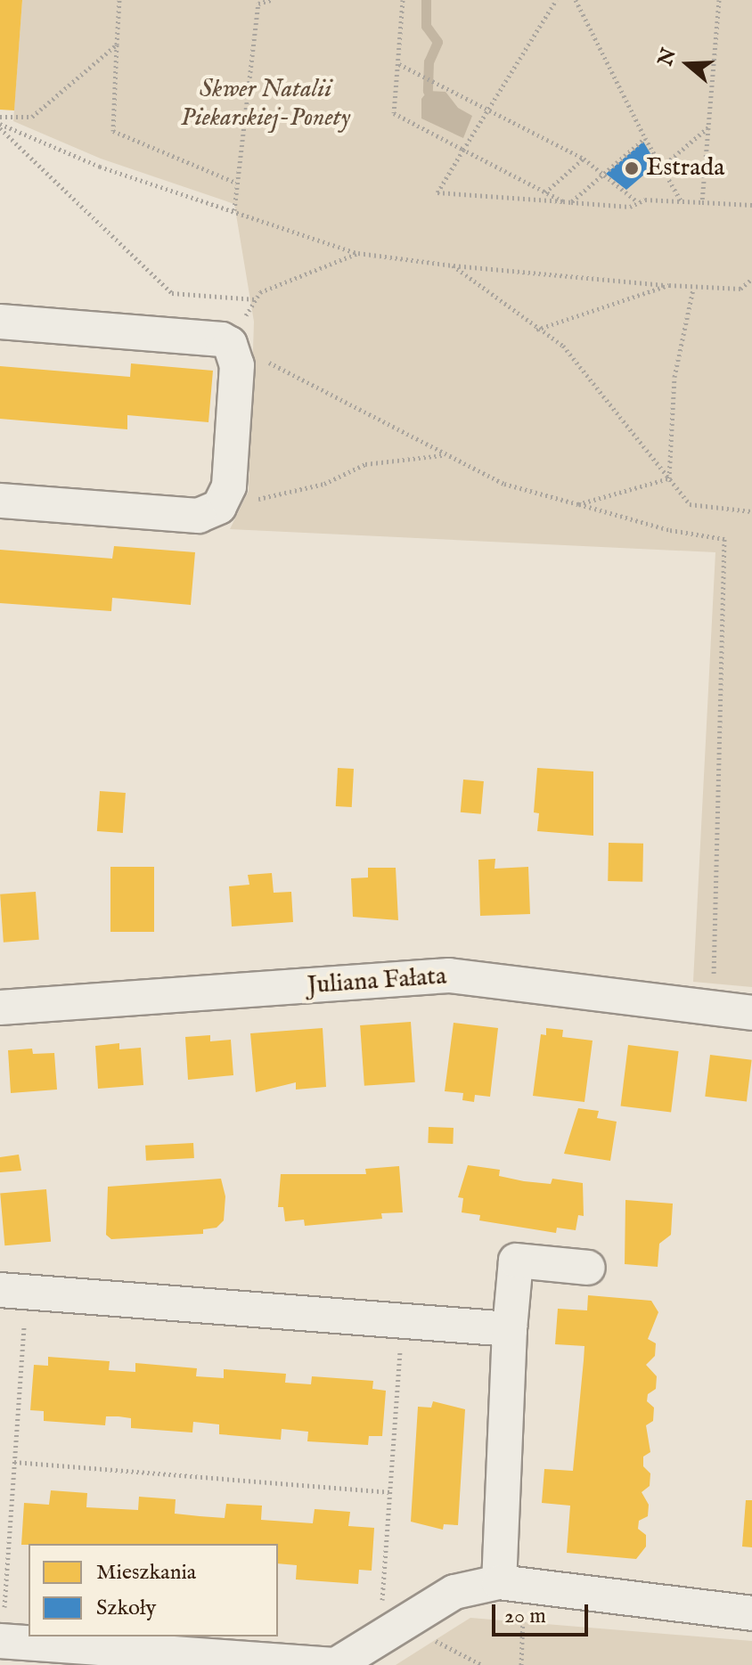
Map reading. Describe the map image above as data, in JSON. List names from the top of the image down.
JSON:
{
  "streets": {
    "street": ["Juliana Fałata"]
  },
  "parks": ["Skwer Natalii Piekarskiej-Ponety"],
  "places": ["Estrada"],
  "legend": ["Mieszkania", "Szkoły"],
  "scale_bar": "20 m",
  "north": "left"
}
